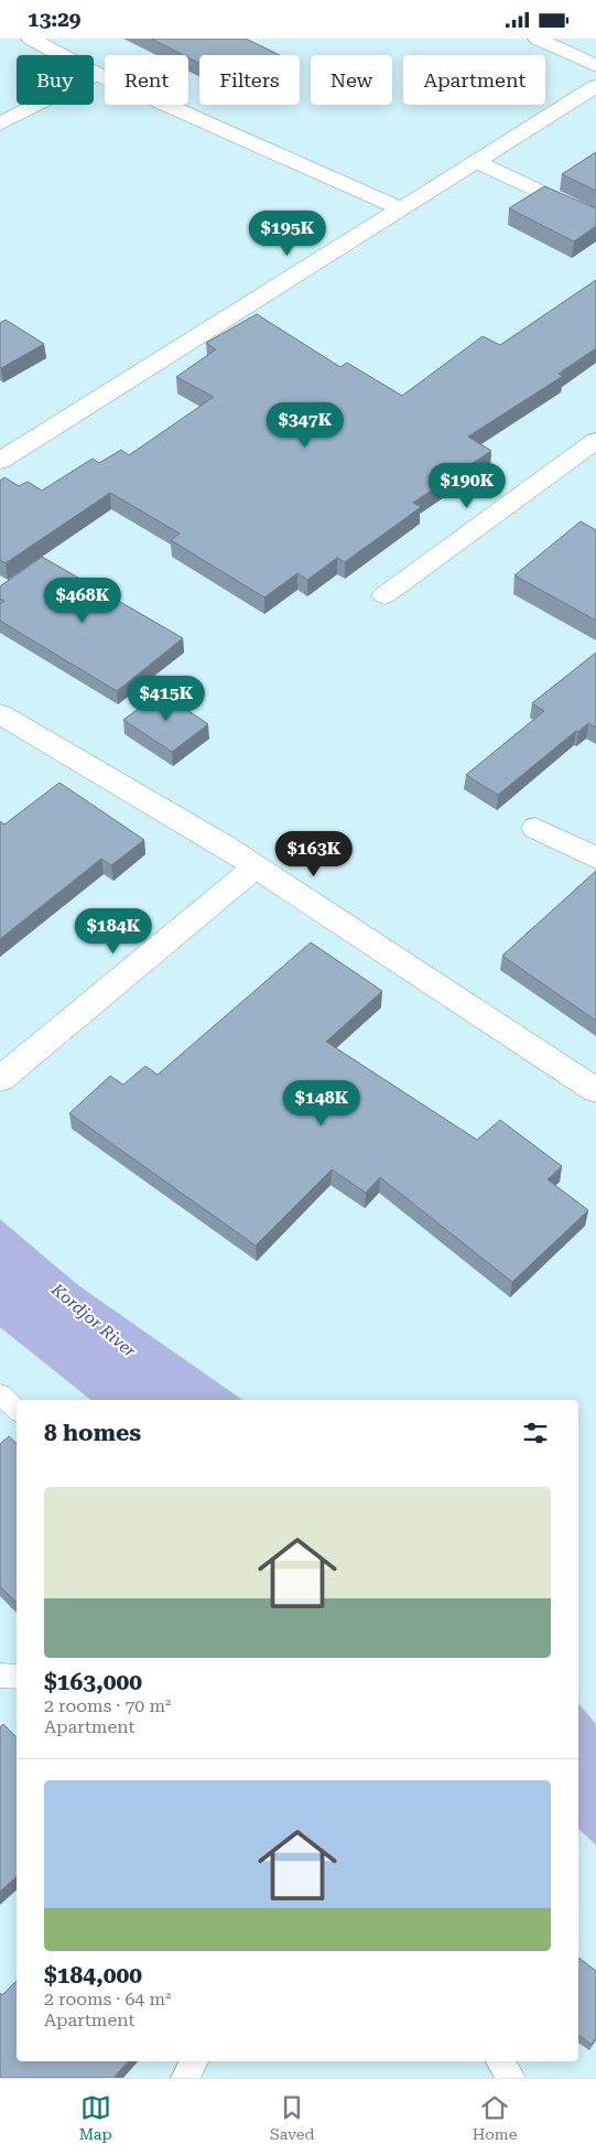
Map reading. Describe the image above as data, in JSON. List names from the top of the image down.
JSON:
{
  "water": ["Kordjor River"],
  "page": {
    "status": "13:29",
    "chip": [
      "Buy",
      "Rent",
      "Filters",
      "New",
      "Apartment"
    ],
    "price": [
      "$195K",
      "$347K",
      "$190K",
      "$468K",
      "$415K",
      "$163K",
      "$184K",
      "$148K"
    ],
    "heading": "8 homes",
    "list": [
      {
        "name": "$163,000",
        "note": "2 rooms · 70 m² · Apartment"
      },
      {
        "name": "$184,000",
        "note": "2 rooms · 64 m² · Apartment"
      }
    ],
    "tabs": ["Map", "Saved", "Home"]
  }
}
